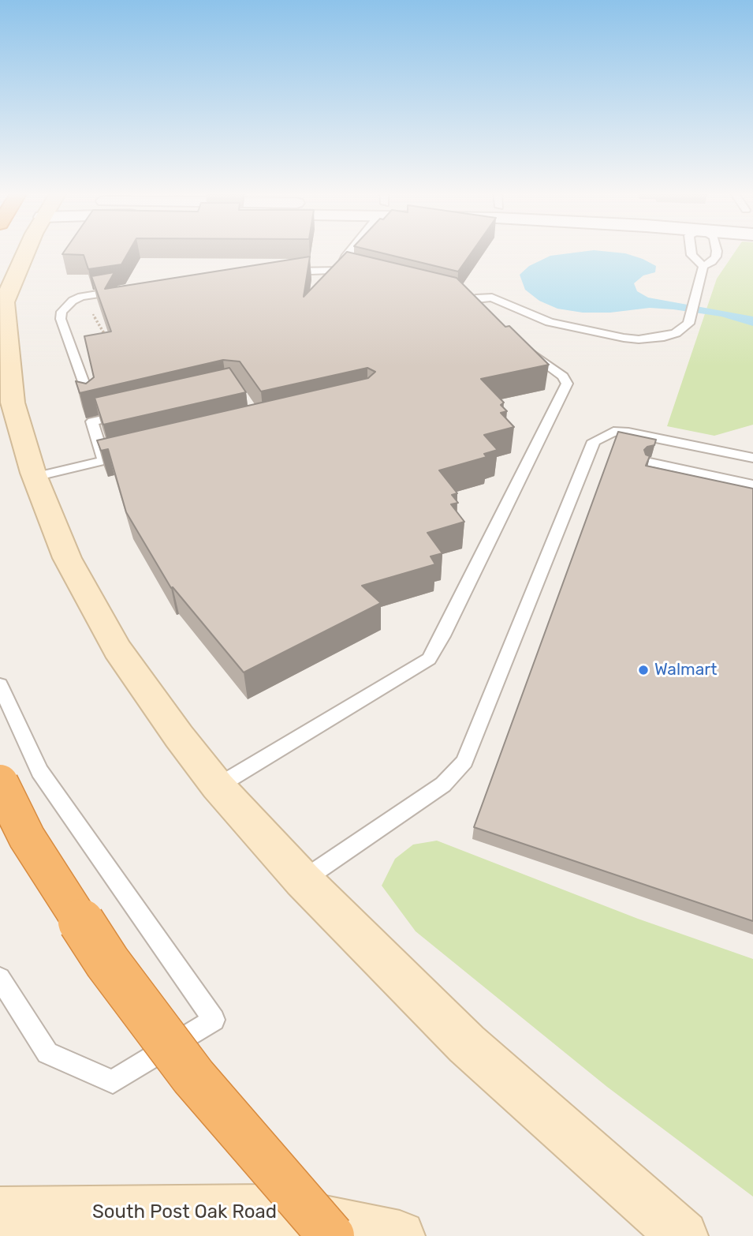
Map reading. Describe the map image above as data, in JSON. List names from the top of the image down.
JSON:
{
  "streets": {
    "main road": ["South Post Oak Road"]
  },
  "places": ["Walmart"]
}
